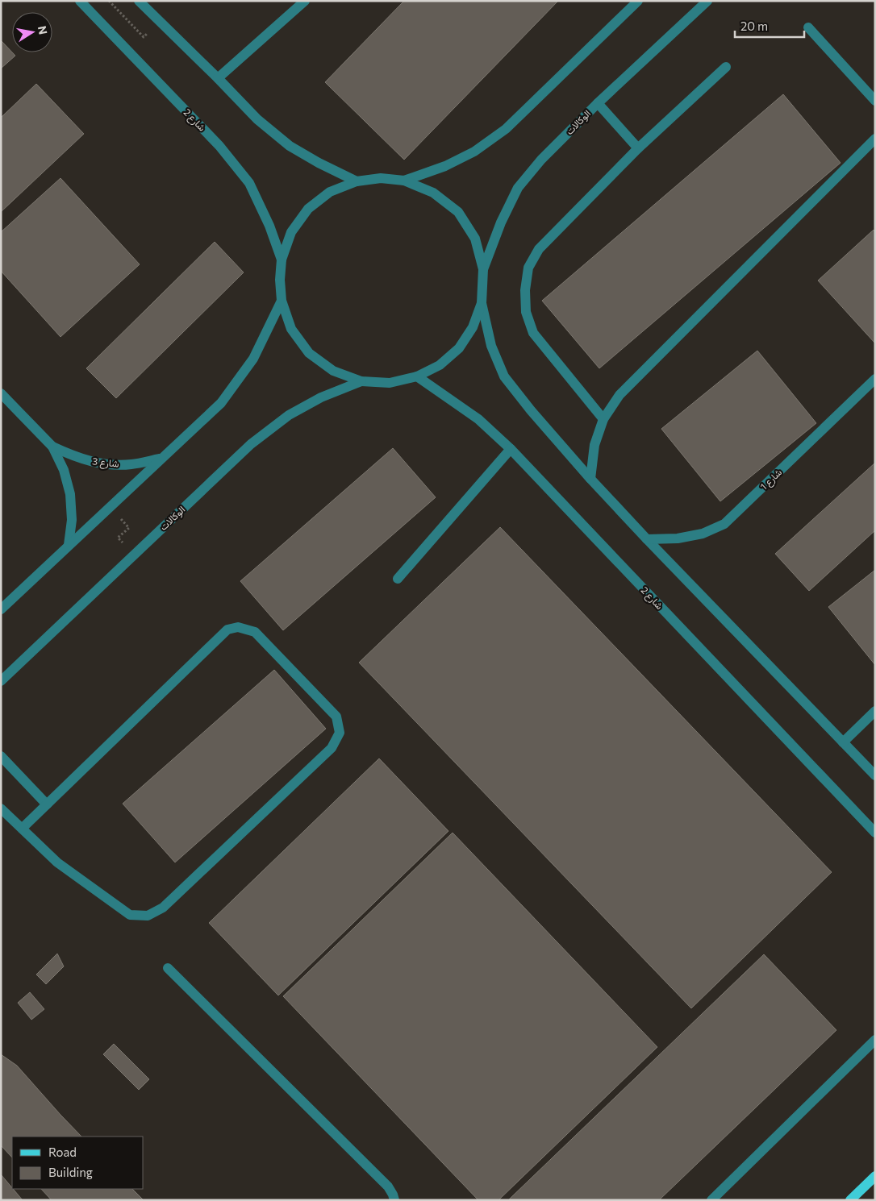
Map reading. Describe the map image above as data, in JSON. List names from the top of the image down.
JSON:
{
  "streets": {
    "street": [
      "شارع 2",
      "الوكالات",
      "شارع 3",
      "شارع 1"
    ]
  },
  "legend": ["Road", "Building"],
  "scale_bar": "20 m",
  "north": "right"
}
